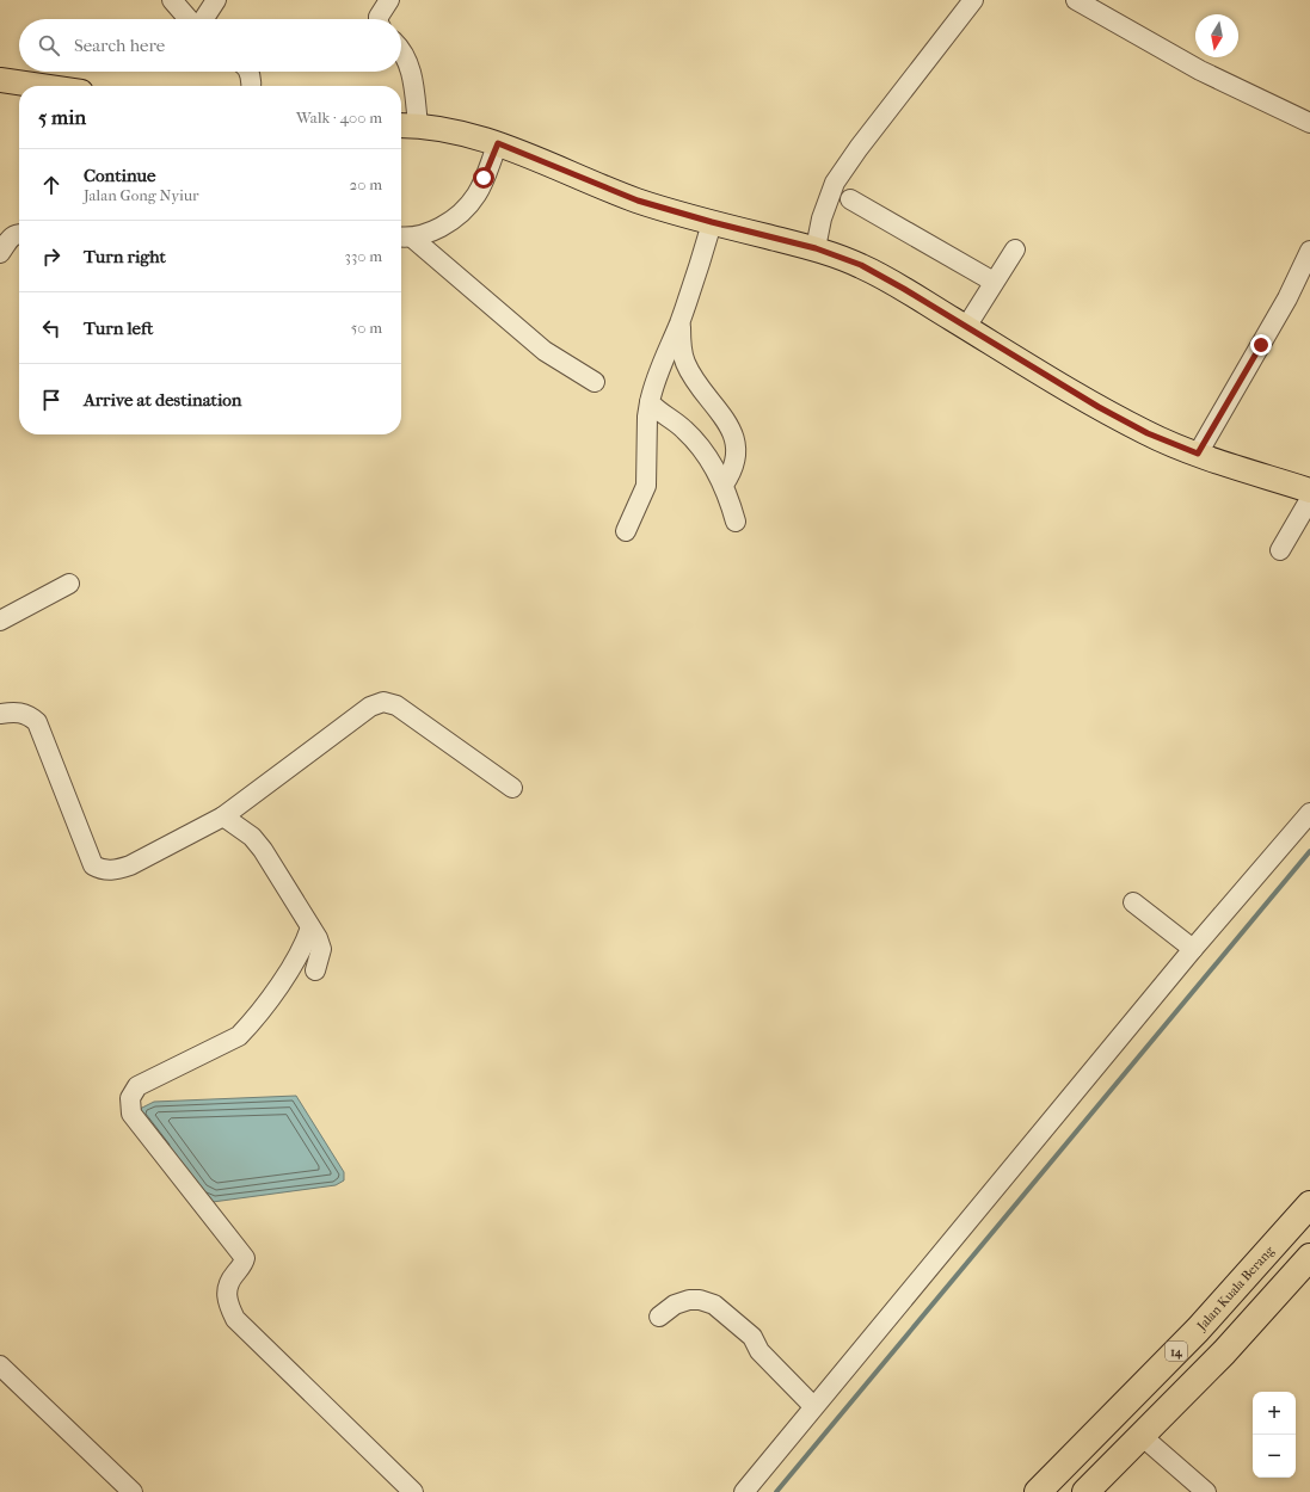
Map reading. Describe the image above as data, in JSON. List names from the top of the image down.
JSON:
{
  "streets": {
    "highway": ["Jalan Kuala Berang", "14"]
  },
  "north": "bottom",
  "page": {
    "search": "Search here",
    "heading": ["5 min", "Walk · 400 m"],
    "list": [
      ["Continue", "Jalan Gong Nyiur", "20 m"],
      ["Turn right", "330 m"],
      ["Turn left", "50 m"],
      "Arrive at destination"
    ],
    "map_buttons": ["+", "−"]
  }
}
